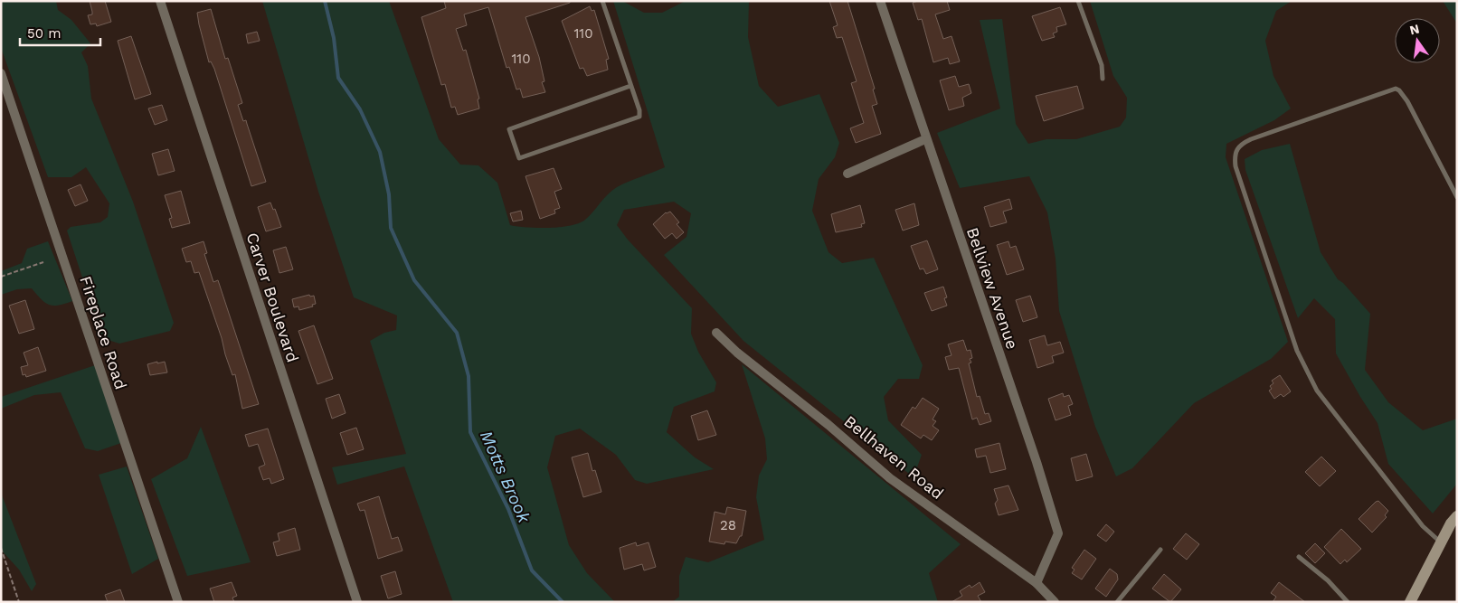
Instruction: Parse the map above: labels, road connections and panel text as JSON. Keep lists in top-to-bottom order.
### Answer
{
  "streets": {
    "street": [
      "Bellview Avenue",
      "Carver Boulevard",
      "Fireplace Road",
      "Bellhaven Road"
    ]
  },
  "crossings": [
    ["Bellview Avenue", "Bellhaven Road"]
  ],
  "water": ["Motts Brook"],
  "house_numbers": ["110", "110", "28"],
  "scale_bar": "50 m",
  "north": "top"
}
